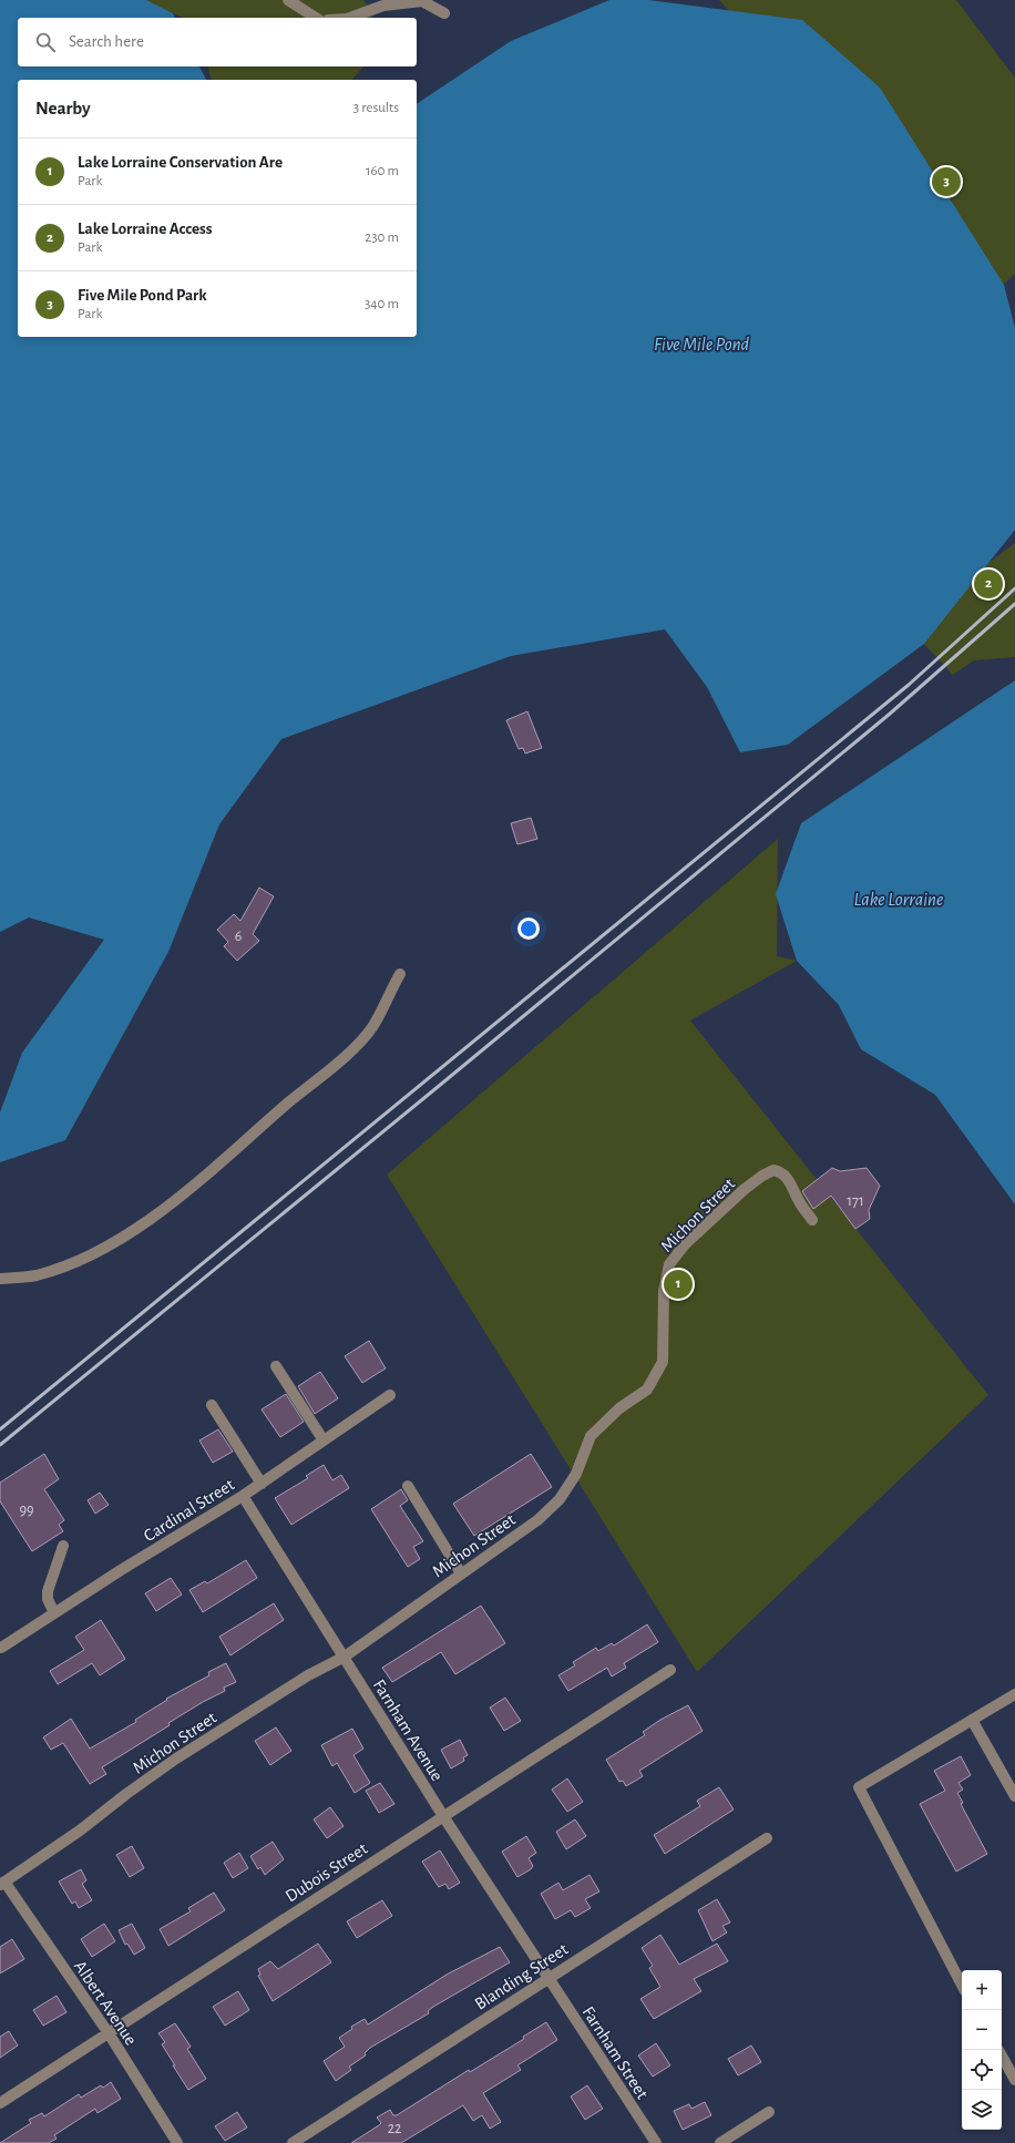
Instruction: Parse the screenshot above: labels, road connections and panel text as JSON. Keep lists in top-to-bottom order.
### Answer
{
  "streets": {
    "street": [
      "Michon Street",
      "Cardinal Street",
      "Farnham Avenue",
      "Dubois Street",
      "Blanding Street",
      "Albert Avenue",
      "Farnham Street"
    ]
  },
  "crossings": [
    ["Michon Street", "Farnham Avenue"],
    ["Michon Street", "Albert Avenue"],
    ["Cardinal Street", "Farnham Avenue"],
    ["Farnham Avenue", "Dubois Street"],
    ["Farnham Avenue", "Blanding Street"],
    ["Farnham Avenue", "Farnham Street"],
    ["Dubois Street", "Albert Avenue"],
    ["Blanding Street", "Farnham Street"]
  ],
  "water": ["Five Mile Pond", "Lake Lorraine"],
  "house_numbers": [
    "6",
    "171",
    "99",
    "22"
  ],
  "page": {
    "search": "Search here",
    "heading": ["Nearby", "3 results"],
    "list": [
      {
        "mark": "1",
        "name": "Lake Lorraine Conservation Are",
        "note": "Park",
        "value": "160 m"
      },
      {
        "mark": "2",
        "name": "Lake Lorraine Access",
        "note": "Park",
        "value": "230 m"
      },
      {
        "mark": "3",
        "name": "Five Mile Pond Park",
        "note": "Park",
        "value": "340 m"
      }
    ],
    "pins": ["3", "2", "1"],
    "map_buttons": ["+", "−"]
  }
}
